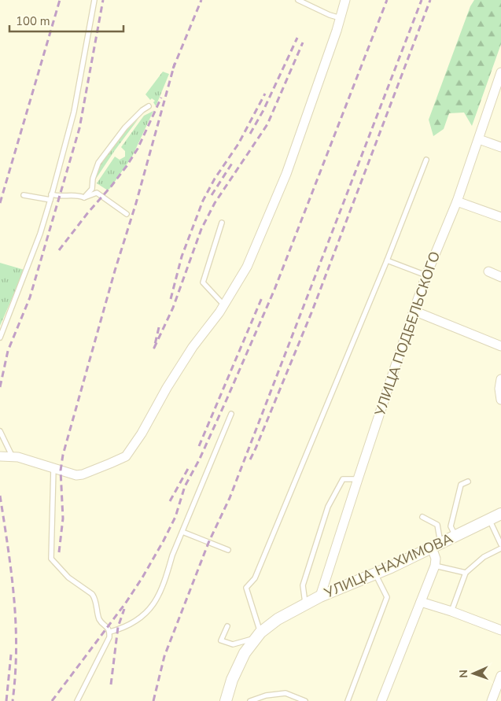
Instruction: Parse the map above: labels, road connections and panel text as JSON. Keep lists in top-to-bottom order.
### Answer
{
  "streets": {
    "street": ["УЛИЦА ПОДБЕЛЬСКОГО", "УЛИЦА НАХИМОВА"]
  },
  "crossings": [
    ["УЛИЦА ПОДБЕЛЬСКОГО", "УЛИЦА НАХИМОВА"]
  ],
  "scale_bar": "100 m",
  "north": "left"
}
